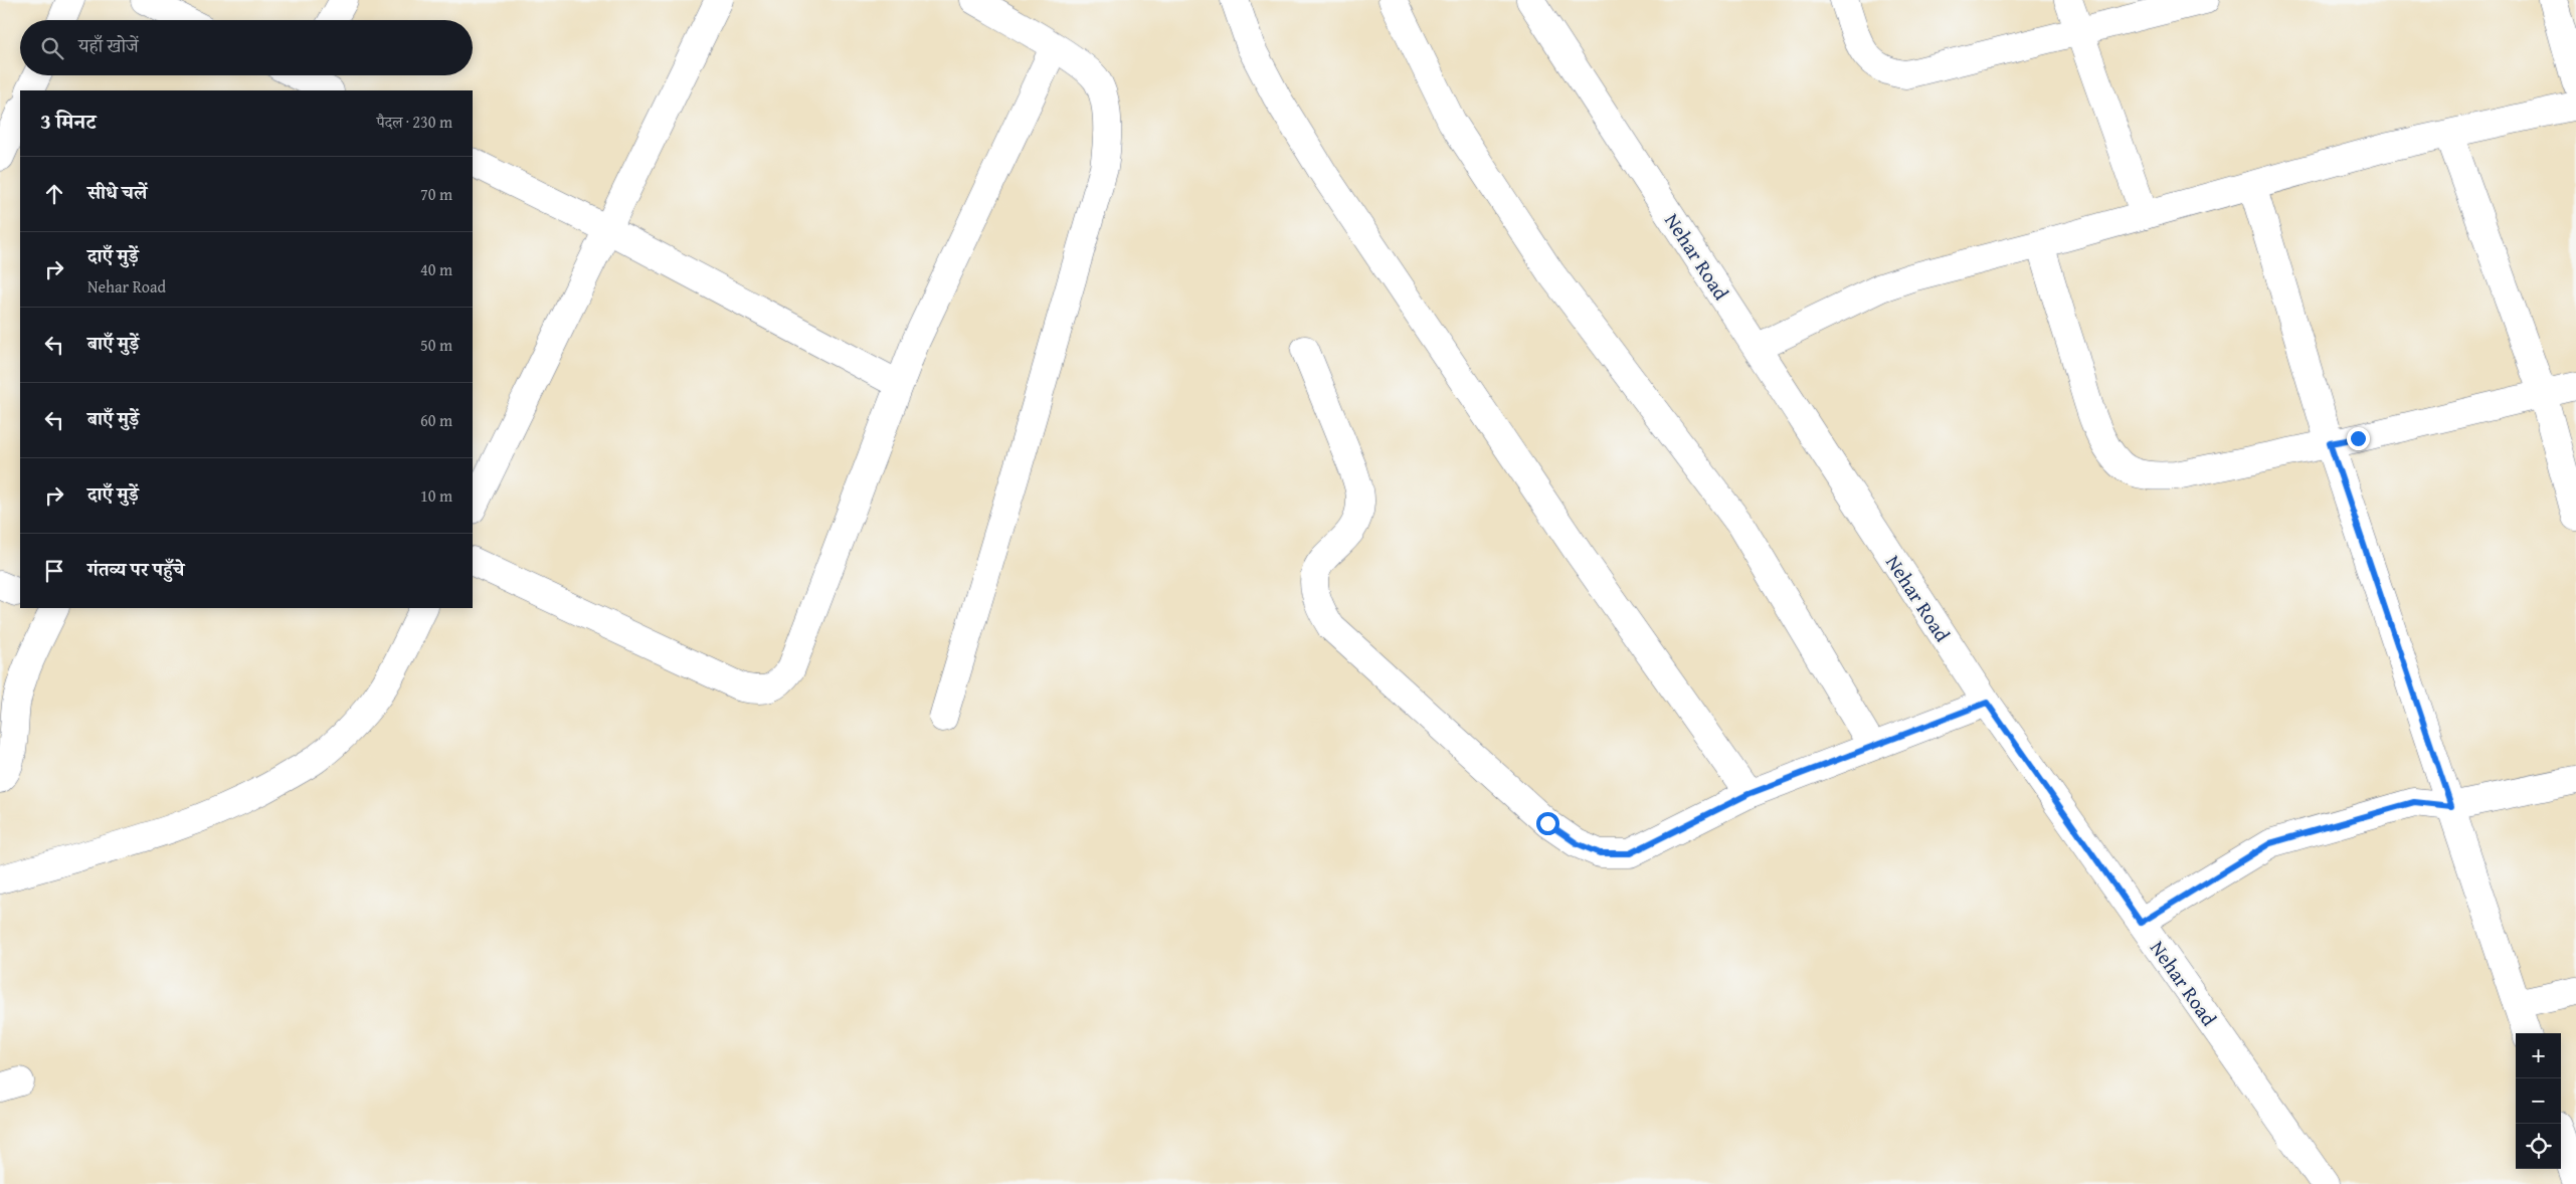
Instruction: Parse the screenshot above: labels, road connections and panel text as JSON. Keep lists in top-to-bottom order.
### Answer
{
  "streets": {
    "street": ["Nehar Road"]
  },
  "page": {
    "search": "यहाँ खोजें",
    "heading": ["3 मिनट", "पैदल · 230 m"],
    "list": [
      ["सीधे चलें", "70 m"],
      ["दाएँ मुड़ें", "Nehar Road", "40 m"],
      ["बाएँ मुड़ें", "50 m"],
      ["बाएँ मुड़ें", "60 m"],
      ["दाएँ मुड़ें", "10 m"],
      "गंतव्य पर पहुँचे"
    ],
    "map_buttons": ["+", "−"]
  }
}
